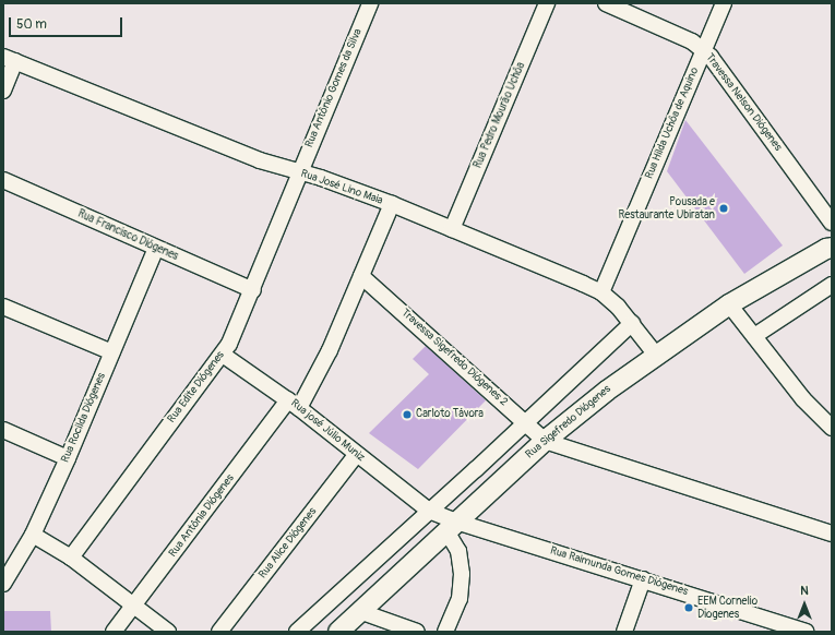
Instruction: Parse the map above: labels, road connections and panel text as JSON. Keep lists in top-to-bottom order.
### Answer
{
  "streets": {
    "main road": ["Rua Sigefredo Diógenes"],
    "street": [
      "Rua Antônio Gomes da Silva",
      "Travessa Nelson Diógenes",
      "Rua Pedro Mourão Uchôa",
      "Rua Hilda Uchôa de Aquino",
      "Rua José Lino Maia",
      "Rua Francisco Diógenes",
      "Travessa Sigefredo Diógenes 2",
      "Rua Edite Diógenes",
      "Rua Rocilda Diógenes",
      "Rua josé Júlio Muniz",
      "Rua Antônia Diógenes",
      "Rua Alice Diógenes",
      "Rua Raimunda Gomes Diógenes"
    ]
  },
  "crossings": [
    ["Rua Antônio Gomes da Silva", "Rua José Lino Maia"],
    ["Rua Antônio Gomes da Silva", "Rua Edite Diógenes"],
    ["Travessa Nelson Diógenes", "Rua Hilda Uchôa de Aquino"],
    ["Rua Pedro Mourão Uchôa", "Rua José Lino Maia"],
    ["Rua Hilda Uchôa de Aquino", "Rua José Lino Maia"],
    ["Rua José Lino Maia", "Rua Edite Diógenes"],
    ["Rua José Lino Maia", "Rua Sigefredo Diógenes"],
    ["Rua José Lino Maia", "Rua Antônia Diógenes"],
    ["Rua Francisco Diógenes", "Rua Edite Diógenes"],
    ["Rua Francisco Diógenes", "Rua Rocilda Diógenes"],
    ["Travessa Sigefredo Diógenes 2", "Rua Sigefredo Diógenes"],
    ["Travessa Sigefredo Diógenes 2", "Rua Antônia Diógenes"],
    ["Rua Edite Diógenes", "Rua josé Júlio Muniz"],
    ["Rua Sigefredo Diógenes", "Rua josé Júlio Muniz"],
    ["Rua Sigefredo Diógenes", "Rua Raimunda Gomes Diógenes"],
    ["Rua josé Júlio Muniz", "Rua Antônia Diógenes"],
    ["Rua josé Júlio Muniz", "Rua Alice Diógenes"],
    ["Rua josé Júlio Muniz", "Rua Raimunda Gomes Diógenes"]
  ],
  "places": ["Pousada e Restaurante Ubiratan", "Carloto Távora", "EEM Cornelio Diogenes"],
  "scale_bar": "50 m",
  "north": "top"
}
